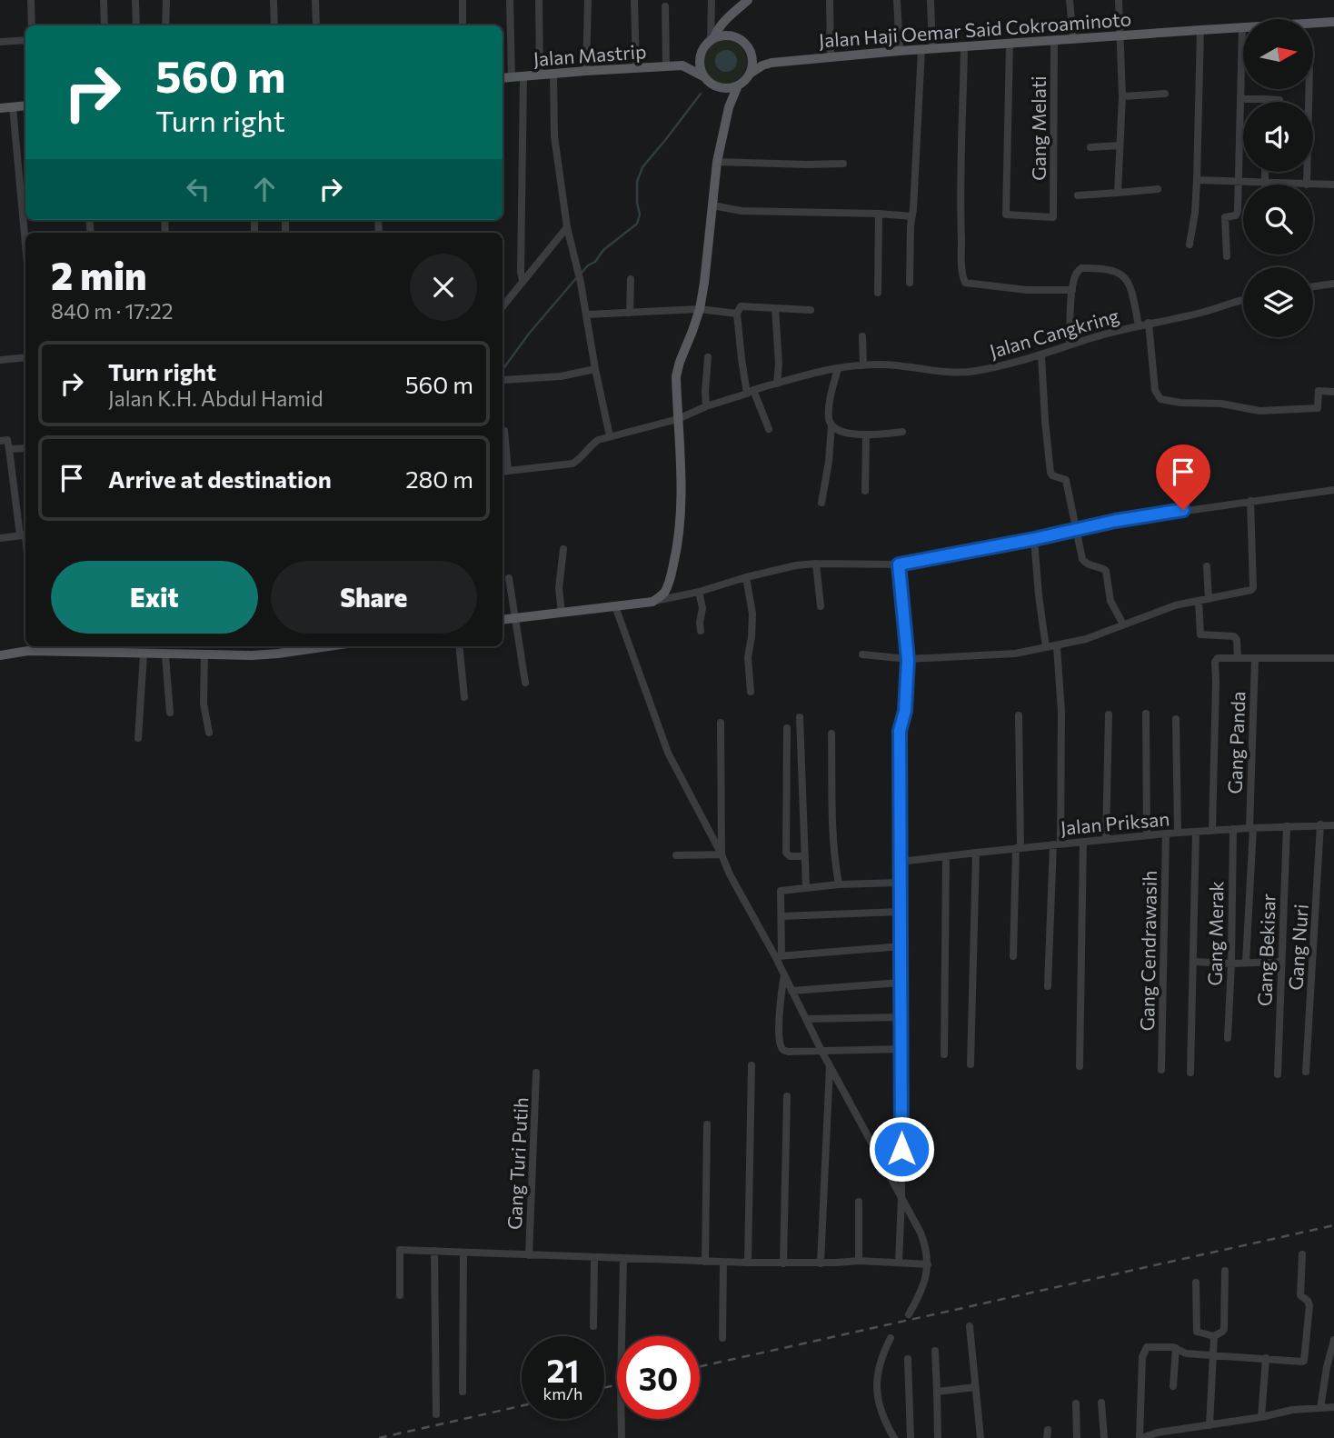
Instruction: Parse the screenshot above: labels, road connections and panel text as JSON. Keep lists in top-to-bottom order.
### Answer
{
  "streets": {
    "main road": ["Jalan Haji Oemar Said Cokroaminoto", "Jalan Mastrip"],
    "street": [
      "Gang Melati",
      "Jalan Cangkring",
      "Gang Panda",
      "Jalan Priksan",
      "Gang Merak",
      "Gang Nuri",
      "Gang Bekisar",
      "Gang Cendrawasih",
      "Gang Turi Putih"
    ]
  },
  "crossings": [
    ["Jalan Haji Oemar Said Cokroaminoto", "Gang Melati"],
    ["Gang Panda", "Jalan Priksan"],
    ["Jalan Priksan", "Gang Merak"],
    ["Jalan Priksan", "Gang Nuri"],
    ["Jalan Priksan", "Gang Bekisar"],
    ["Jalan Priksan", "Gang Cendrawasih"]
  ],
  "north": "right",
  "page": {
    "turn": ["560 m", "Turn right"],
    "heading": ["2 min", "840 m · 17:22"],
    "list": [
      {
        "name": "Turn right",
        "note": "Jalan K.H. Abdul Hamid",
        "value": "560 m"
      },
      {
        "name": "Arrive at destination",
        "value": "280 m"
      }
    ],
    "buttons": ["Exit", "Share"],
    "speed": "21 km/h",
    "limit": "30"
  }
}
